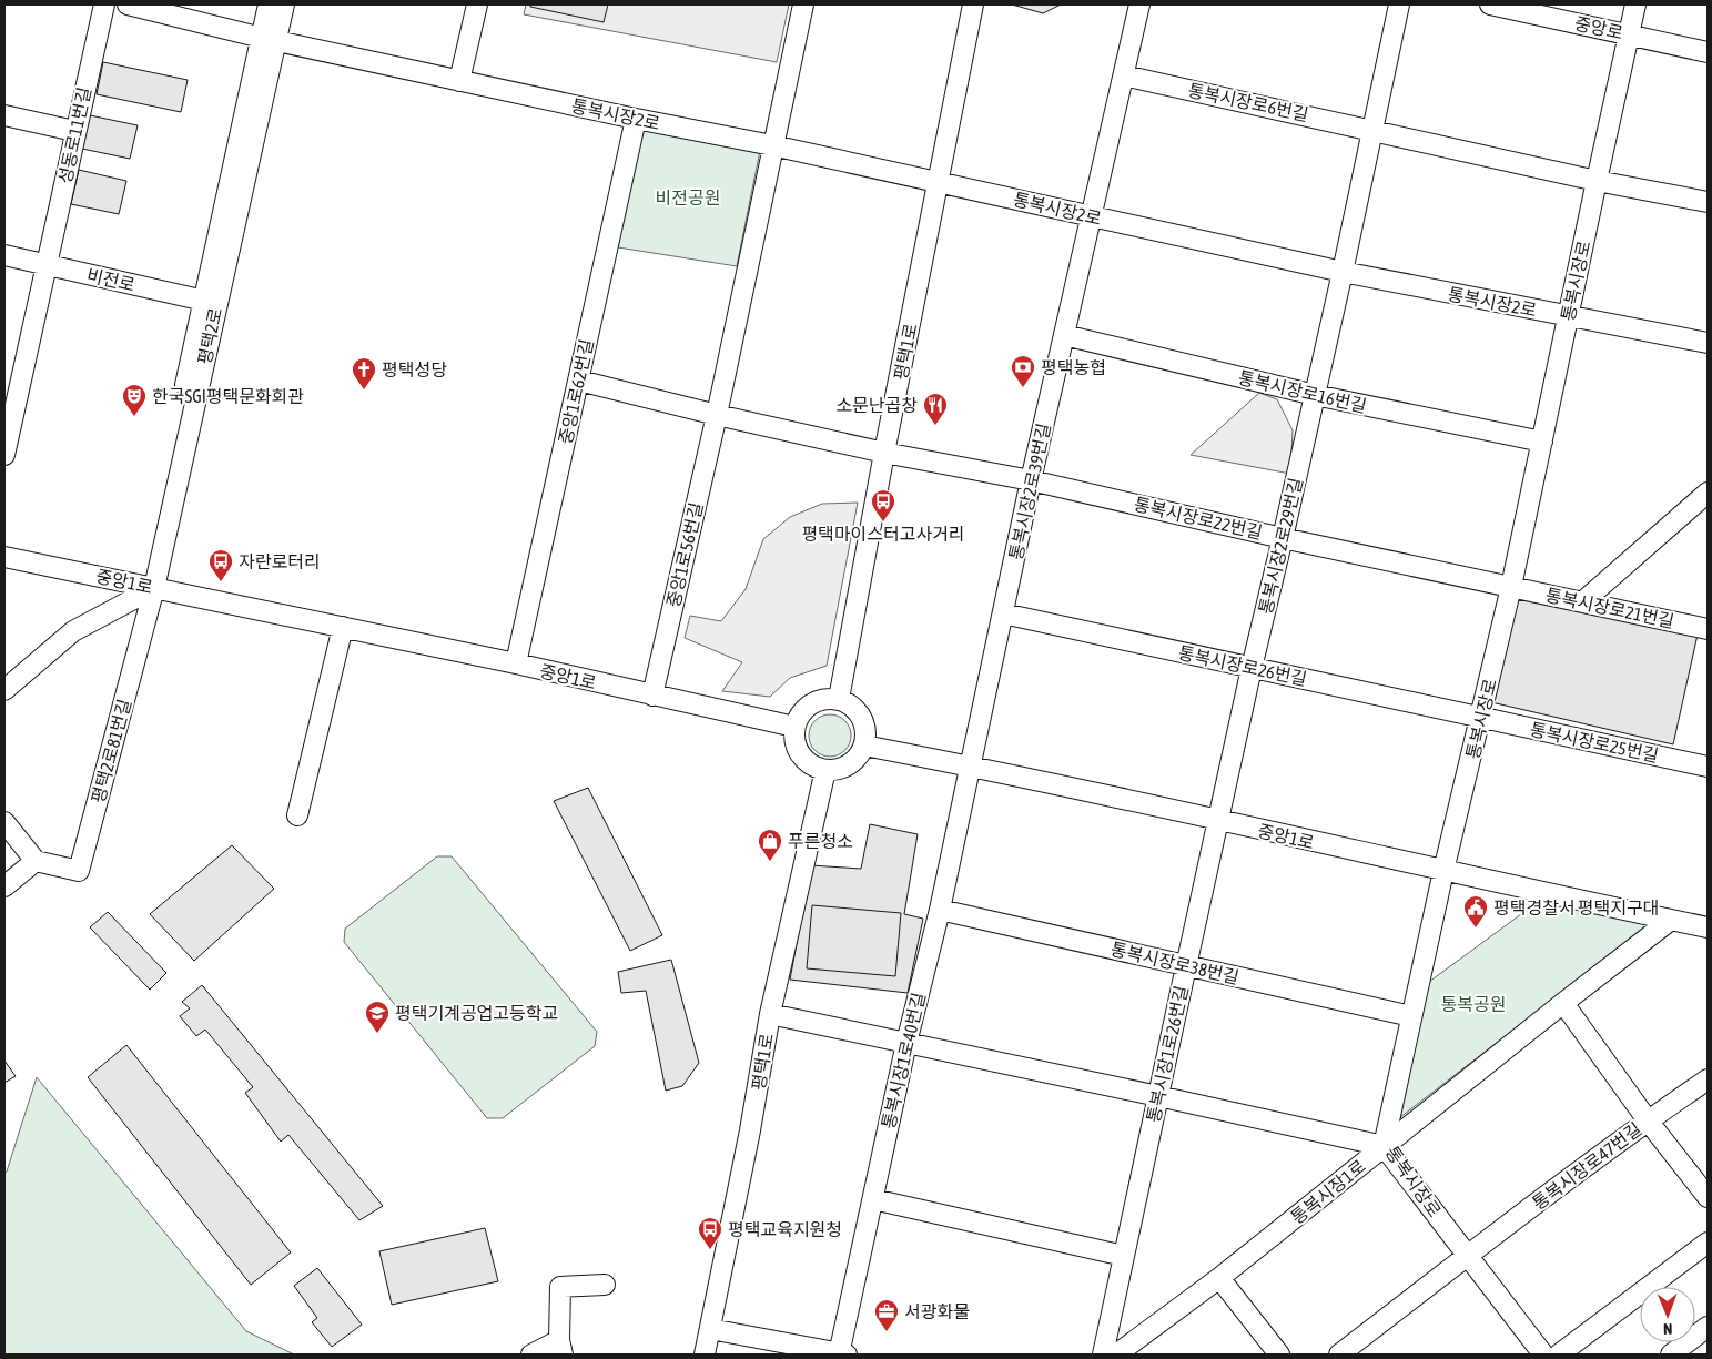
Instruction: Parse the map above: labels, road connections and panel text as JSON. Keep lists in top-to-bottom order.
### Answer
{
  "streets": {
    "street": [
      "중앙로",
      "통복시장로6번길",
      "통복시장2로",
      "성동로11번길",
      "비전로",
      "통복시장로",
      "평택2로",
      "평택1로",
      "중앙1로62번길",
      "통복시장로16번길",
      "통복시장2로39번길",
      "통복시장로22번길",
      "통복시장2로29번길",
      "중앙1로56번길",
      "중앙1로",
      "통복시장로21번길",
      "통복시장로26번길",
      "통복시장로25번길",
      "평택2로81번길",
      "통복시장로38번길",
      "통복시장1로26번길",
      "통복시장1로40번길",
      "통복시장로47번길",
      "통복시장1로"
    ]
  },
  "crossings": [
    ["중앙로", "통복시장로"],
    ["통복시장로6번길", "통복시장로"],
    ["통복시장2로", "통복시장로"],
    ["통복시장2로", "평택2로"],
    ["통복시장2로", "평택1로"],
    ["통복시장2로", "중앙1로62번길"],
    ["통복시장2로", "통복시장2로39번길"],
    ["통복시장2로", "통복시장2로29번길"],
    ["통복시장2로", "중앙1로56번길"],
    ["성동로11번길", "비전로"],
    ["비전로", "평택2로"],
    ["통복시장로", "통복시장로16번길"],
    ["통복시장로", "통복시장로22번길"],
    ["통복시장로", "중앙1로"],
    ["통복시장로", "통복시장로21번길"],
    ["통복시장로", "통복시장로26번길"],
    ["통복시장로", "통복시장로25번길"],
    ["통복시장로", "통복시장로38번길"],
    ["통복시장로", "통복시장로47번길"],
    ["통복시장로", "통복시장1로"],
    ["평택2로", "중앙1로"],
    ["평택2로", "평택2로81번길"],
    ["평택1로", "통복시장로22번길"],
    ["평택1로", "중앙1로"],
    ["중앙1로62번길", "중앙1로"],
    ["통복시장로16번길", "통복시장2로39번길"],
    ["통복시장로16번길", "통복시장2로29번길"],
    ["통복시장2로39번길", "통복시장로22번길"],
    ["통복시장2로39번길", "중앙1로"],
    ["통복시장2로39번길", "통복시장로26번길"],
    ["통복시장2로39번길", "통복시장1로40번길"],
    ["통복시장로22번길", "통복시장2로29번길"],
    ["통복시장로22번길", "통복시장로21번길"],
    ["통복시장2로29번길", "중앙1로"],
    ["통복시장2로29번길", "통복시장로26번길"],
    ["통복시장2로29번길", "통복시장1로26번길"],
    ["중앙1로56번길", "중앙1로"],
    ["중앙1로", "평택2로81번길"],
    ["중앙1로", "통복시장1로26번길"],
    ["중앙1로", "통복시장1로40번길"],
    ["중앙1로", "통복시장1로"],
    ["통복시장로26번길", "통복시장로25번길"],
    ["통복시장로38번길", "통복시장1로26번길"],
    ["통복시장로38번길", "통복시장1로40번길"]
  ],
  "parks": ["비전공원", "통복공원"],
  "places": {
    "bank": ["평택농협"],
    "church": ["평택성당"],
    "theatre": ["한국SGI평택문화회관"],
    "restaurant": ["소문난곱창"],
    "bus stop": ["평택마이스터고사거리", "자란로터리", "평택교육지원청"],
    "shop": ["푸른청소"],
    "public building": ["평택경찰서 평택지구대"],
    "school or university": ["평택기계공업고등학교"],
    "office": ["서광화물"]
  },
  "north": "bottom"
}
